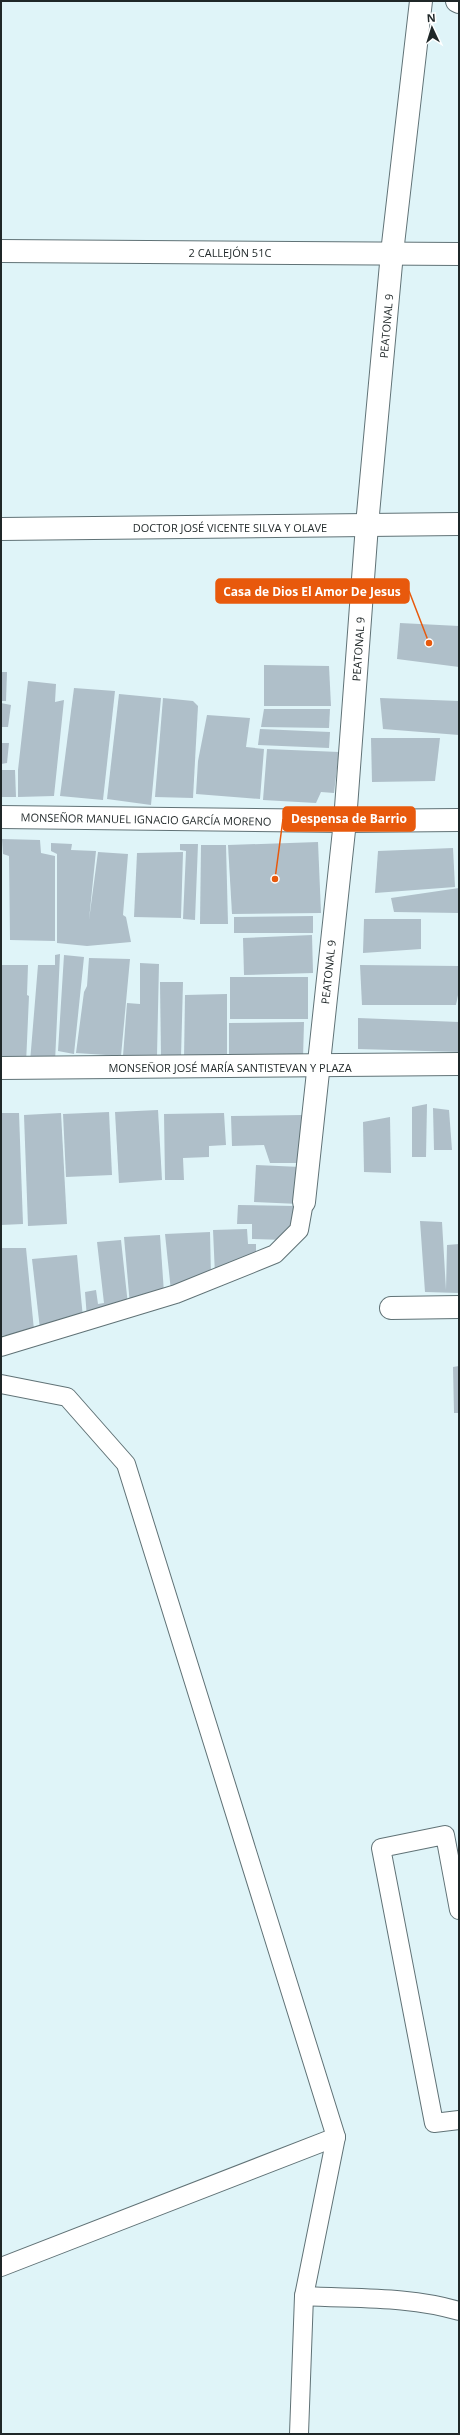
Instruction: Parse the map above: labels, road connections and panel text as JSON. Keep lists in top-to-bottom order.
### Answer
{
  "streets": {
    "street": [
      "2 CALLEJÓN 51C",
      "PEATONAL 9",
      "DOCTOR JOSÉ VICENTE SILVA Y OLAVE",
      "MONSEÑOR MANUEL IGNACIO GARCÍA MORENO",
      "MONSEÑOR JOSÉ MARÍA SANTISTEVAN Y PLAZA"
    ]
  },
  "crossings": [
    ["2 CALLEJÓN 51C", "PEATONAL 9"],
    ["PEATONAL 9", "DOCTOR JOSÉ VICENTE SILVA Y OLAVE"],
    ["PEATONAL 9", "MONSEÑOR MANUEL IGNACIO GARCÍA MORENO"],
    ["PEATONAL 9", "MONSEÑOR JOSÉ MARÍA SANTISTEVAN Y PLAZA"]
  ],
  "places": ["Casa de Dios El Amor De Jesus", "Despensa de Barrio"],
  "north": "top"
}
